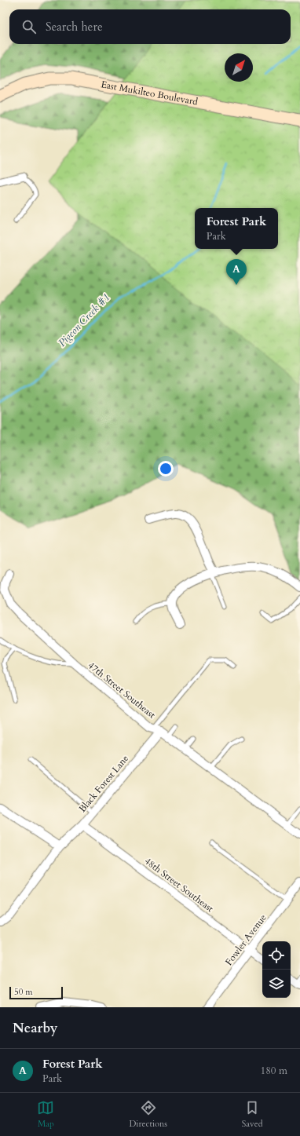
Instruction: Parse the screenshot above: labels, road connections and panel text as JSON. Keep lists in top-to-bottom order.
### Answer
{
  "streets": {
    "main road": ["East Mukilteo Boulevard"],
    "street": [
      "47th Street Southeast",
      "Black Forest Lane",
      "48th Street Southeast",
      "Fowler Avenue"
    ]
  },
  "crossings": [
    ["47th Street Southeast", "Black Forest Lane"],
    ["Black Forest Lane", "48th Street Southeast"],
    ["48th Street Southeast", "Fowler Avenue"]
  ],
  "water": ["Pigeon Creek #1"],
  "scale_bar": "50 m",
  "north": "top right",
  "page": {
    "search": "Search here",
    "popup": ["Forest Park", "Park"],
    "pins": "A",
    "scale": "50 m",
    "heading": "Nearby",
    "list": [
      {
        "mark": "A",
        "name": "Forest Park",
        "note": "Park",
        "value": "180 m"
      }
    ],
    "nav": ["Map", "Directions", "Saved"]
  }
}
